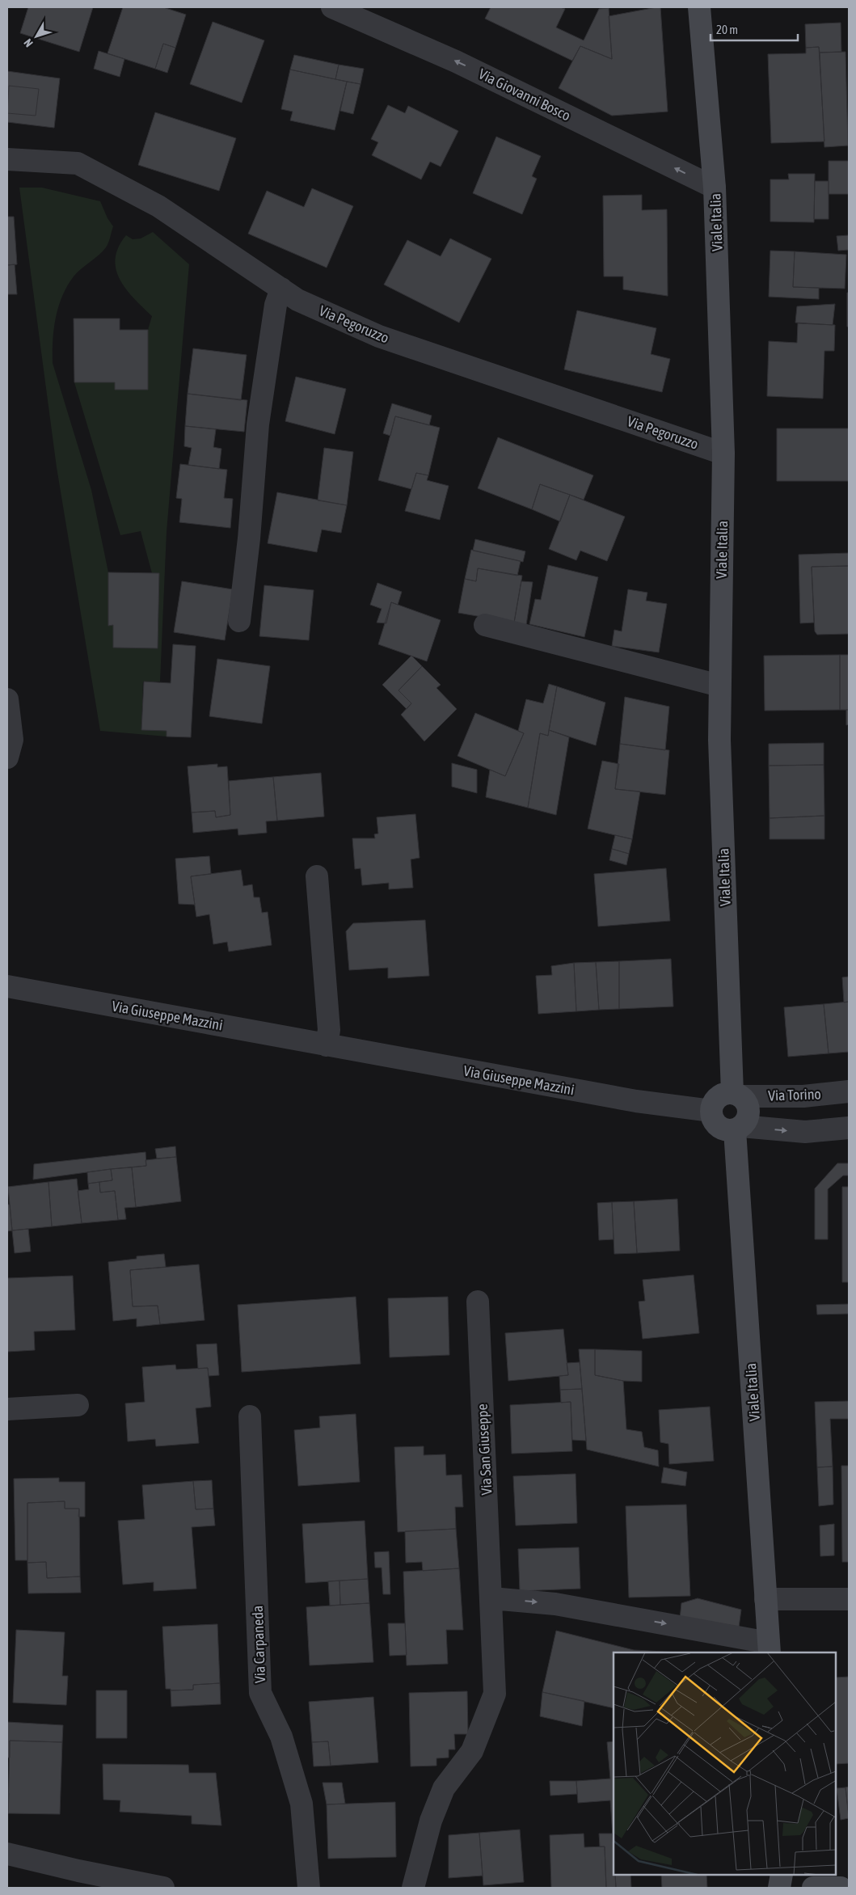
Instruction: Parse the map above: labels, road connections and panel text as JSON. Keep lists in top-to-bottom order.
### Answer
{
  "streets": {
    "main road": ["Viale Italia"],
    "street": [
      "Via Giovanni Bosco",
      "Via Pegoruzzo",
      "Via Giuseppe Mazzini",
      "Via Torino",
      "Via San Giuseppe",
      "Via Carpaneda"
    ]
  },
  "crossings": [
    ["Via Giovanni Bosco", "Viale Italia"],
    ["Viale Italia", "Via Pegoruzzo"],
    ["Viale Italia", "Via Giuseppe Mazzini"],
    ["Viale Italia", "Via Torino"],
    ["Via Giuseppe Mazzini", "Via Torino"]
  ],
  "one_way": ["Via Giovanni Bosco"],
  "scale_bar": "20 m",
  "north": "bottom left"
}
